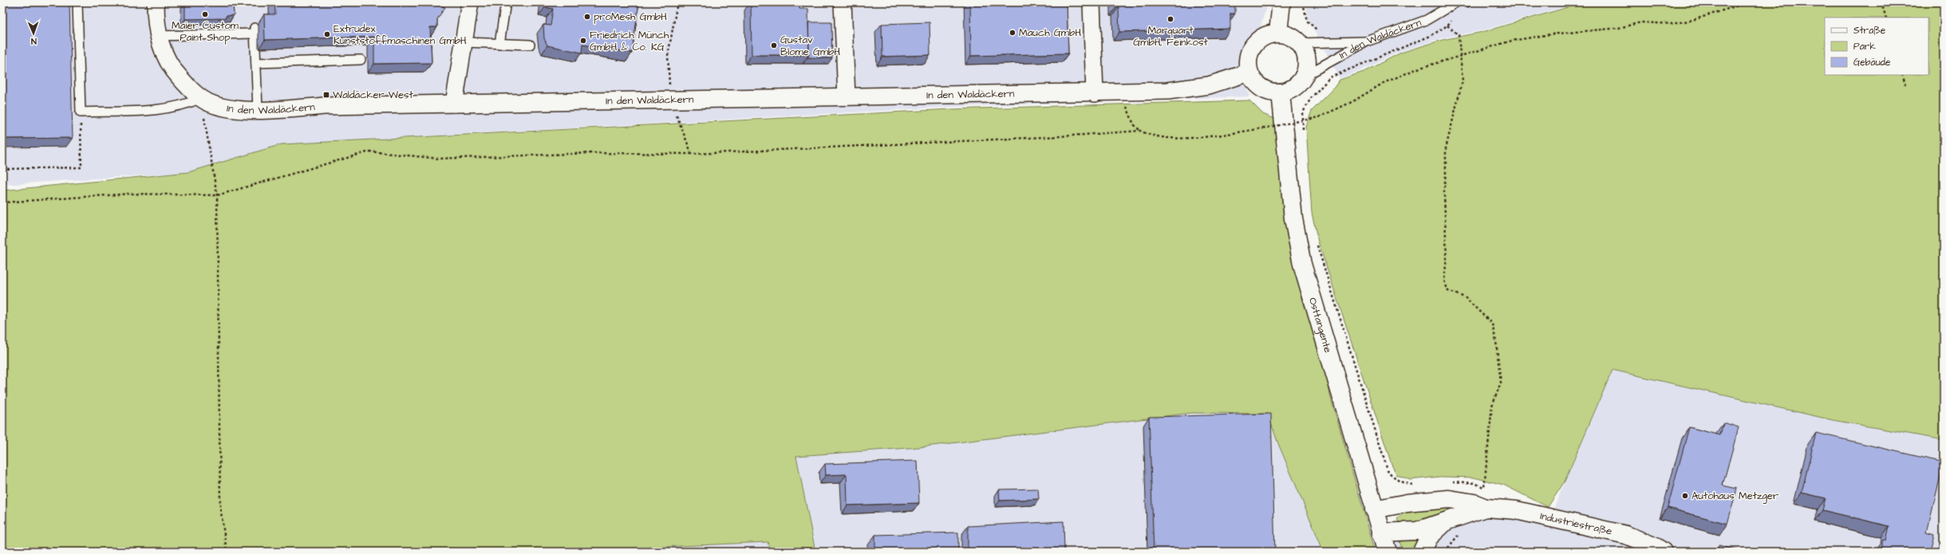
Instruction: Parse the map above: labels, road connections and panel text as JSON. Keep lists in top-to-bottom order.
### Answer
{
  "streets": {
    "main road": ["Osttangente", "Industriestraße"],
    "street": ["In den Waldäckern"]
  },
  "crossings": [
    ["In den Waldäckern", "Osttangente"],
    ["Osttangente", "Industriestraße"]
  ],
  "places": {
    "other": [
      "Maier Custom Paint Shop",
      "proMesh GmbH",
      "Marquart GmbH, Feinkost",
      "Mauch GmbH",
      "Extrudex Kunststoffmaschinen GmbH",
      "Friedrich Münch GmbH & Co. KG",
      "Gustav Blome GmbH",
      "Autohaus Metzger"
    ],
    "transit": ["Waldäcker West"]
  },
  "legend": ["Straße", "Park", "Gebäude"],
  "north": "bottom"
}
